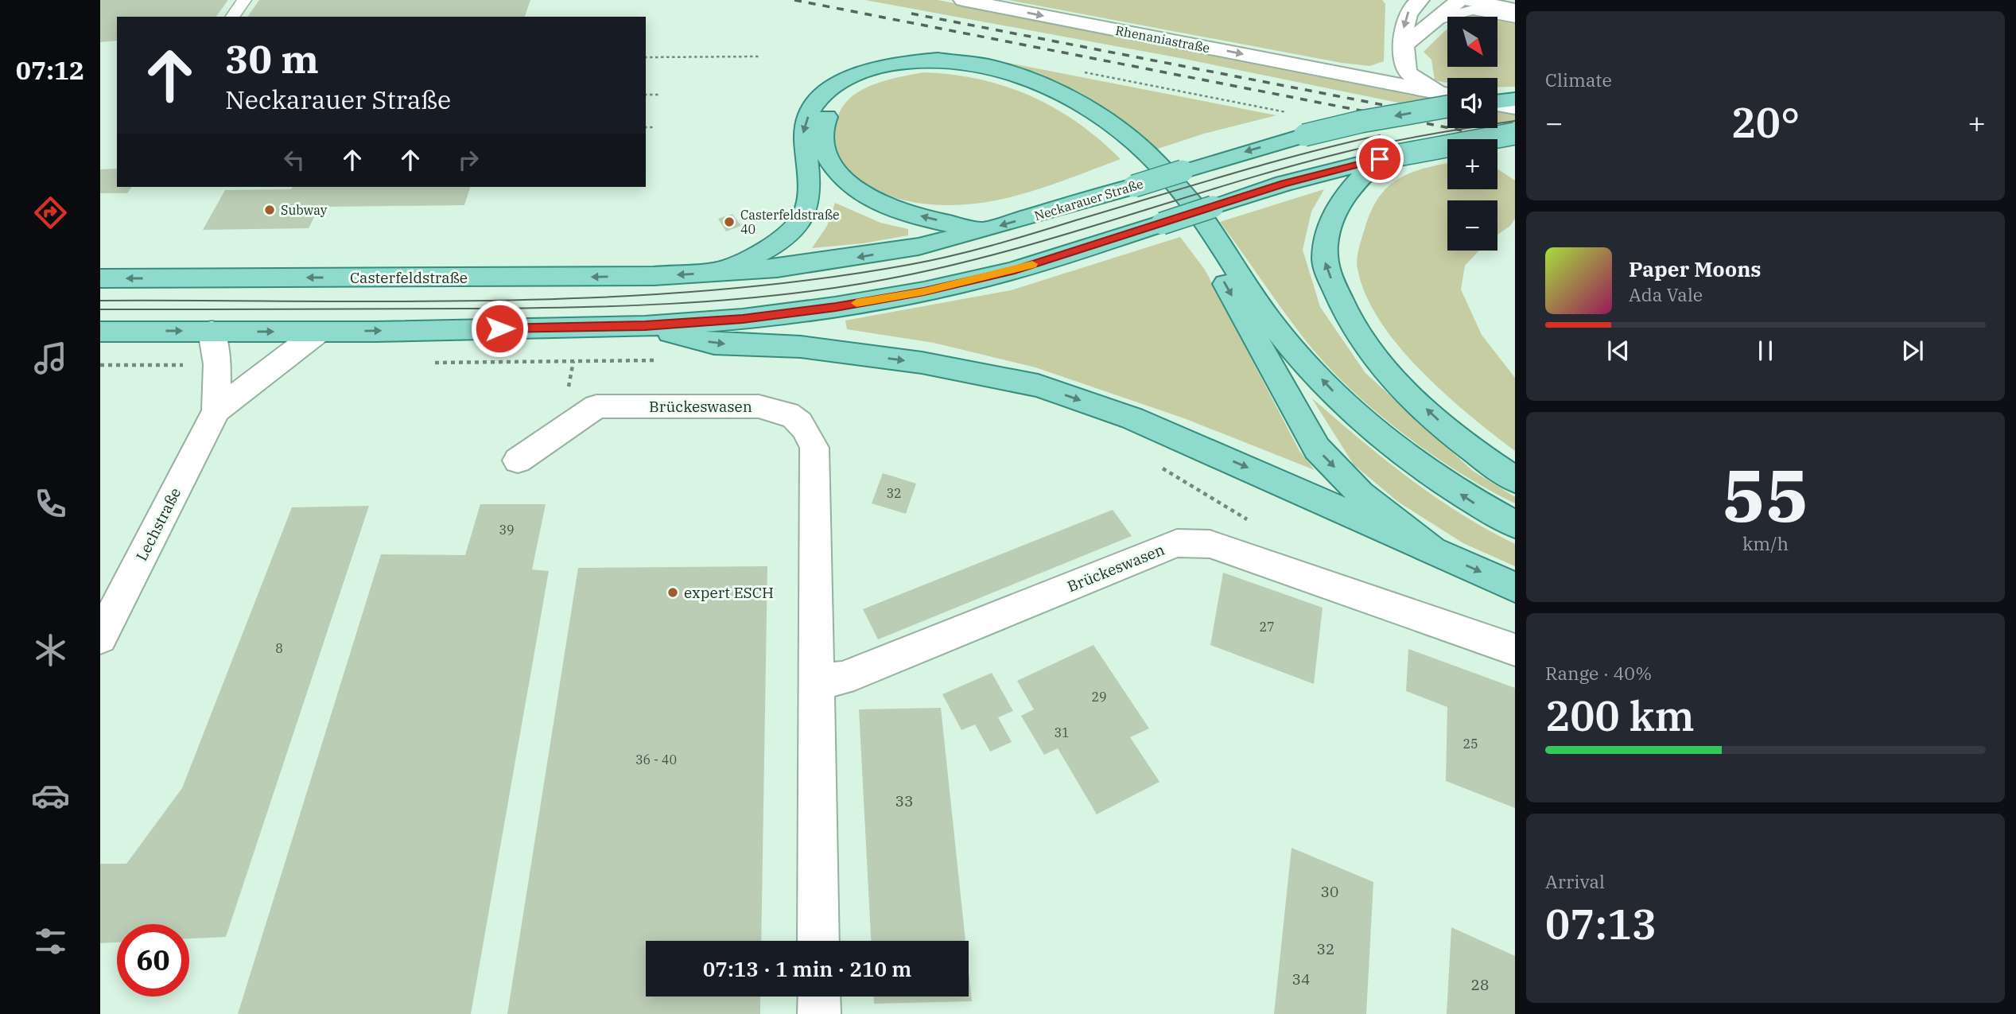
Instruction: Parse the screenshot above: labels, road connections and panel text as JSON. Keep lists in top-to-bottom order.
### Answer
{
  "streets": {
    "main road": ["Neckarauer Straße", "Casterfeldstraße"],
    "street": ["Rhenaniastraße", "Brückeswasen", "Lechstraße"]
  },
  "crossings": [
    ["Neckarauer Straße", "Casterfeldstraße"]
  ],
  "one_way": ["Rhenaniastraße"],
  "places": ["Subway", "Casterfeldstraße 40", "expert ESCH"],
  "house_numbers": [
    "32",
    "39",
    "27",
    "8",
    "29",
    "31",
    "25",
    "36 - 40",
    "33",
    "30",
    "32",
    "34",
    "28"
  ],
  "north": "bottom right",
  "page": {
    "tabs": "07:12",
    "tile": [
      "Climate",
      ["55", "km/h"],
      ["Range · 40%", "200 km"],
      ["Arrival", "07:13"]
    ],
    "map_buttons": ["+", "−"],
    "turn": ["30 m", "Neckarauer Straße"],
    "heat": ["−", "20°", "+"],
    "song": ["Paper Moons", "Ada Vale"],
    "limit": "60",
    "trip": "07:13 · 1 min · 210 m"
  }
}
